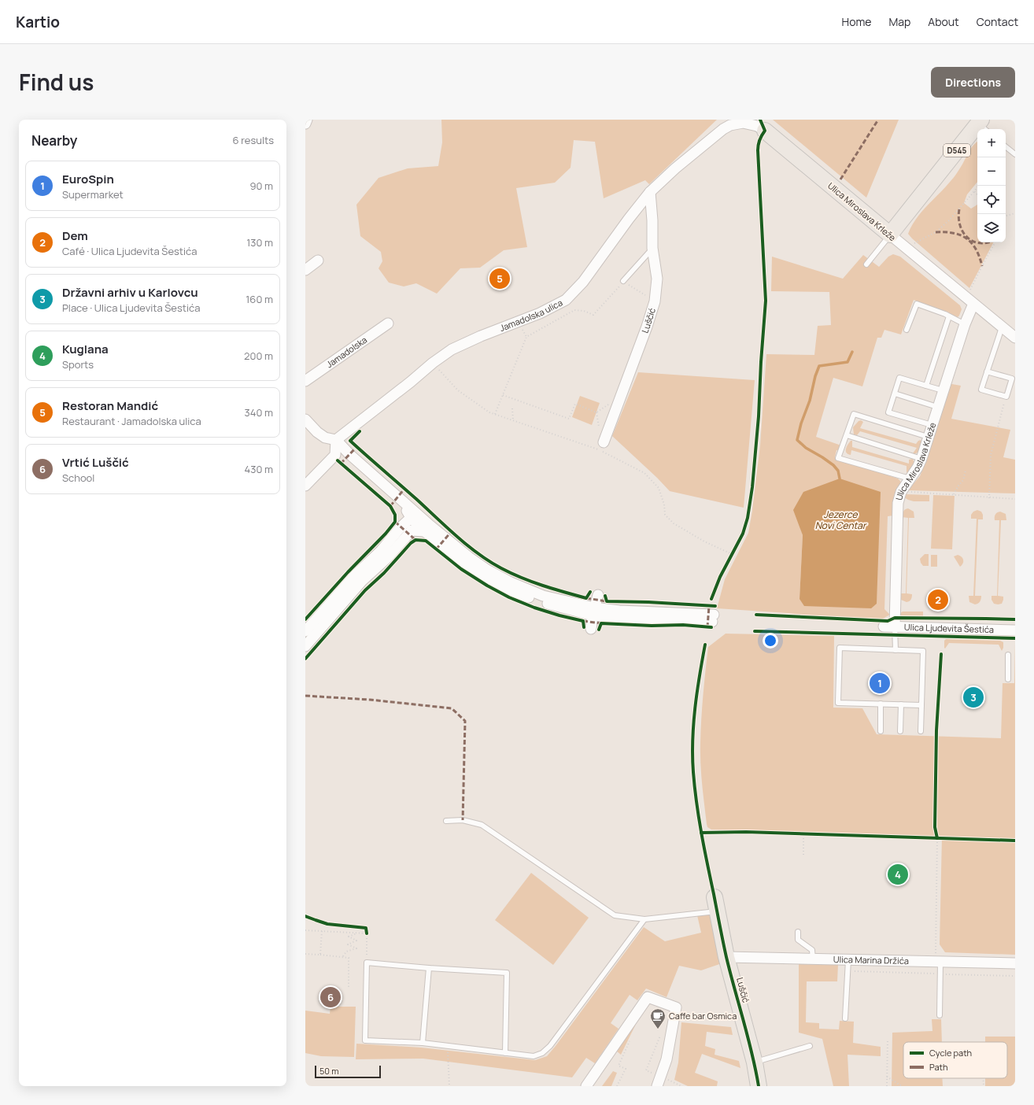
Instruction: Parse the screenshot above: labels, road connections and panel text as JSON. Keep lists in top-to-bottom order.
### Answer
{
  "streets": {
    "main road": ["D545", "Ulica Miroslava Krleže", "Luščić"],
    "street": [
      "Jamadolska ulica",
      "Jamadolska",
      "Ulica Ljudevita Šestića",
      "Ulica Marina Držića"
    ]
  },
  "crossings": [
    ["D545", "Ulica Miroslava Krleže"],
    ["Ulica Miroslava Krleže", "Jamadolska ulica"],
    ["Ulica Miroslava Krleže", "Ulica Ljudevita Šestića"],
    ["Jamadolska ulica", "Luščić"],
    ["Luščić", "Ulica Marina Držića"]
  ],
  "water": ["Jezerce Novi Centar"],
  "places": {
    "cafe": ["Caffe bar Osmica"]
  },
  "legend": ["Cycle path", "Path"],
  "scale_bar": "50 m",
  "page": {
    "header": "Kartio",
    "nav": [
      "Home",
      "Map",
      "About",
      "Contact"
    ],
    "title": "Find us",
    "buttons": "Directions",
    "heading": ["Nearby", "6 results"],
    "map_buttons": ["+", "−"],
    "list": [
      {
        "mark": "1",
        "name": "EuroSpin",
        "note": "Supermarket",
        "value": "90 m"
      },
      {
        "mark": "2",
        "name": "Dem",
        "note": "Café · Ulica Ljudevita Šestića",
        "value": "130 m"
      },
      {
        "mark": "3",
        "name": "Državni arhiv u Karlovcu",
        "note": "Place · Ulica Ljudevita Šestića",
        "value": "160 m"
      },
      {
        "mark": "4",
        "name": "Kuglana",
        "note": "Sports",
        "value": "200 m"
      },
      {
        "mark": "5",
        "name": "Restoran Mandić",
        "note": "Restaurant · Jamadolska ulica",
        "value": "340 m"
      },
      {
        "mark": "6",
        "name": "Vrtić Luščić",
        "note": "School",
        "value": "430 m"
      }
    ],
    "pins": [
      "5",
      "2",
      "1",
      "3",
      "4",
      "6"
    ],
    "scale": "50 m"
  }
}
